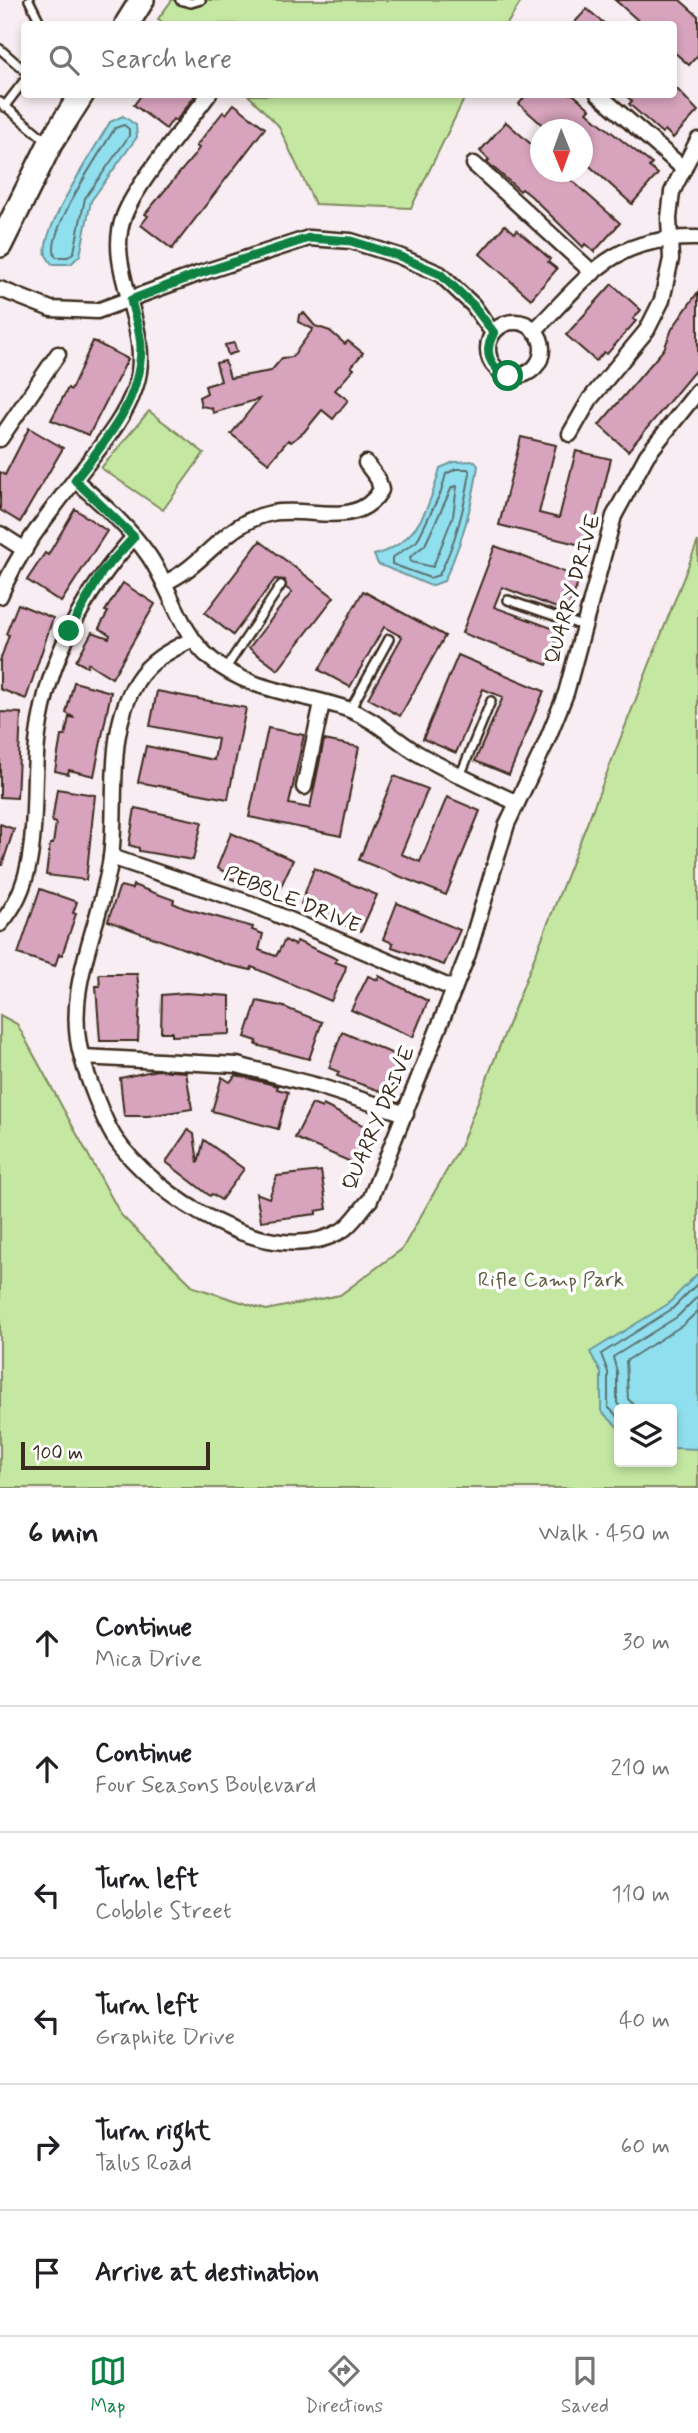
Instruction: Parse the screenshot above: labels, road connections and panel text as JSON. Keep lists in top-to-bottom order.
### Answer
{
  "streets": {
    "street": ["QUARRY DRIVE", "PEBBLE DRIVE"]
  },
  "crossings": [
    ["QUARRY DRIVE", "PEBBLE DRIVE"]
  ],
  "parks": ["Rifle Camp Park"],
  "scale_bar": "100 m",
  "north": "bottom",
  "page": {
    "search": "Search here",
    "scale": "100 m",
    "heading": ["6 min", "Walk · 450 m"],
    "list": [
      ["Continue", "Mica Drive", "30 m"],
      ["Continue", "Four Seasons Boulevard", "210 m"],
      ["Turn left", "Cobble Street", "110 m"],
      ["Turn left", "Graphite Drive", "40 m"],
      ["Turn right", "Talus Road", "60 m"],
      "Arrive at destination"
    ],
    "nav": ["Map", "Directions", "Saved"]
  }
}
